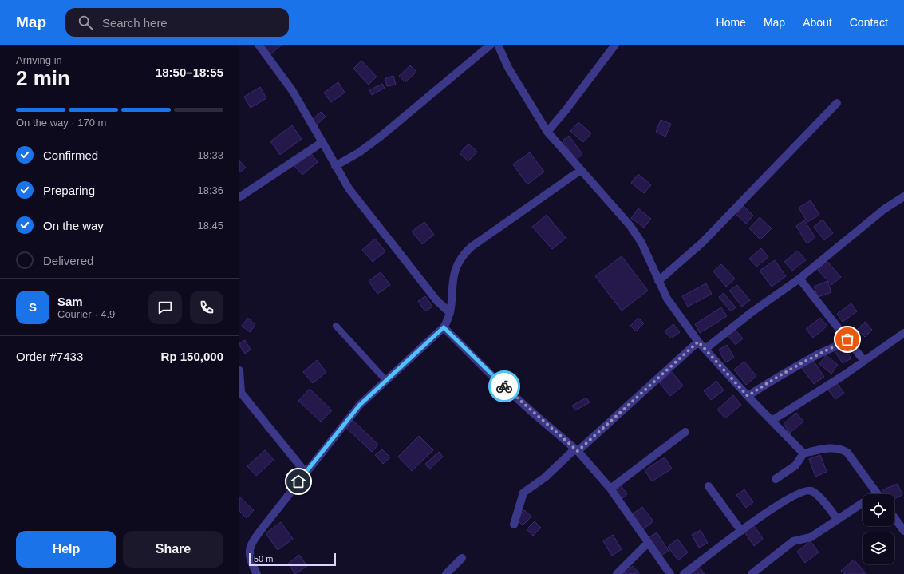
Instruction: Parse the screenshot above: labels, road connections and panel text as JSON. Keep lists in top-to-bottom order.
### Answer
{
  "scale_bar": "50 m",
  "page": {
    "header": "Map",
    "search": "Search here",
    "nav": [
      "Home",
      "Map",
      "About",
      "Contact"
    ],
    "heading": ["2 min", "Arriving in", "18:50–18:55"],
    "panel": [
      "Sam",
      "Courier · 4.9",
      "Order #7433",
      "Rp 150,000"
    ],
    "bar": "On the way · 170 m",
    "list": [
      ["Confirmed", "18:33"],
      ["Preparing", "18:36"],
      ["On the way", "18:45"],
      "Delivered"
    ],
    "round": "S",
    "buttons": ["Help", "Share"],
    "scale": "50 m"
  }
}
